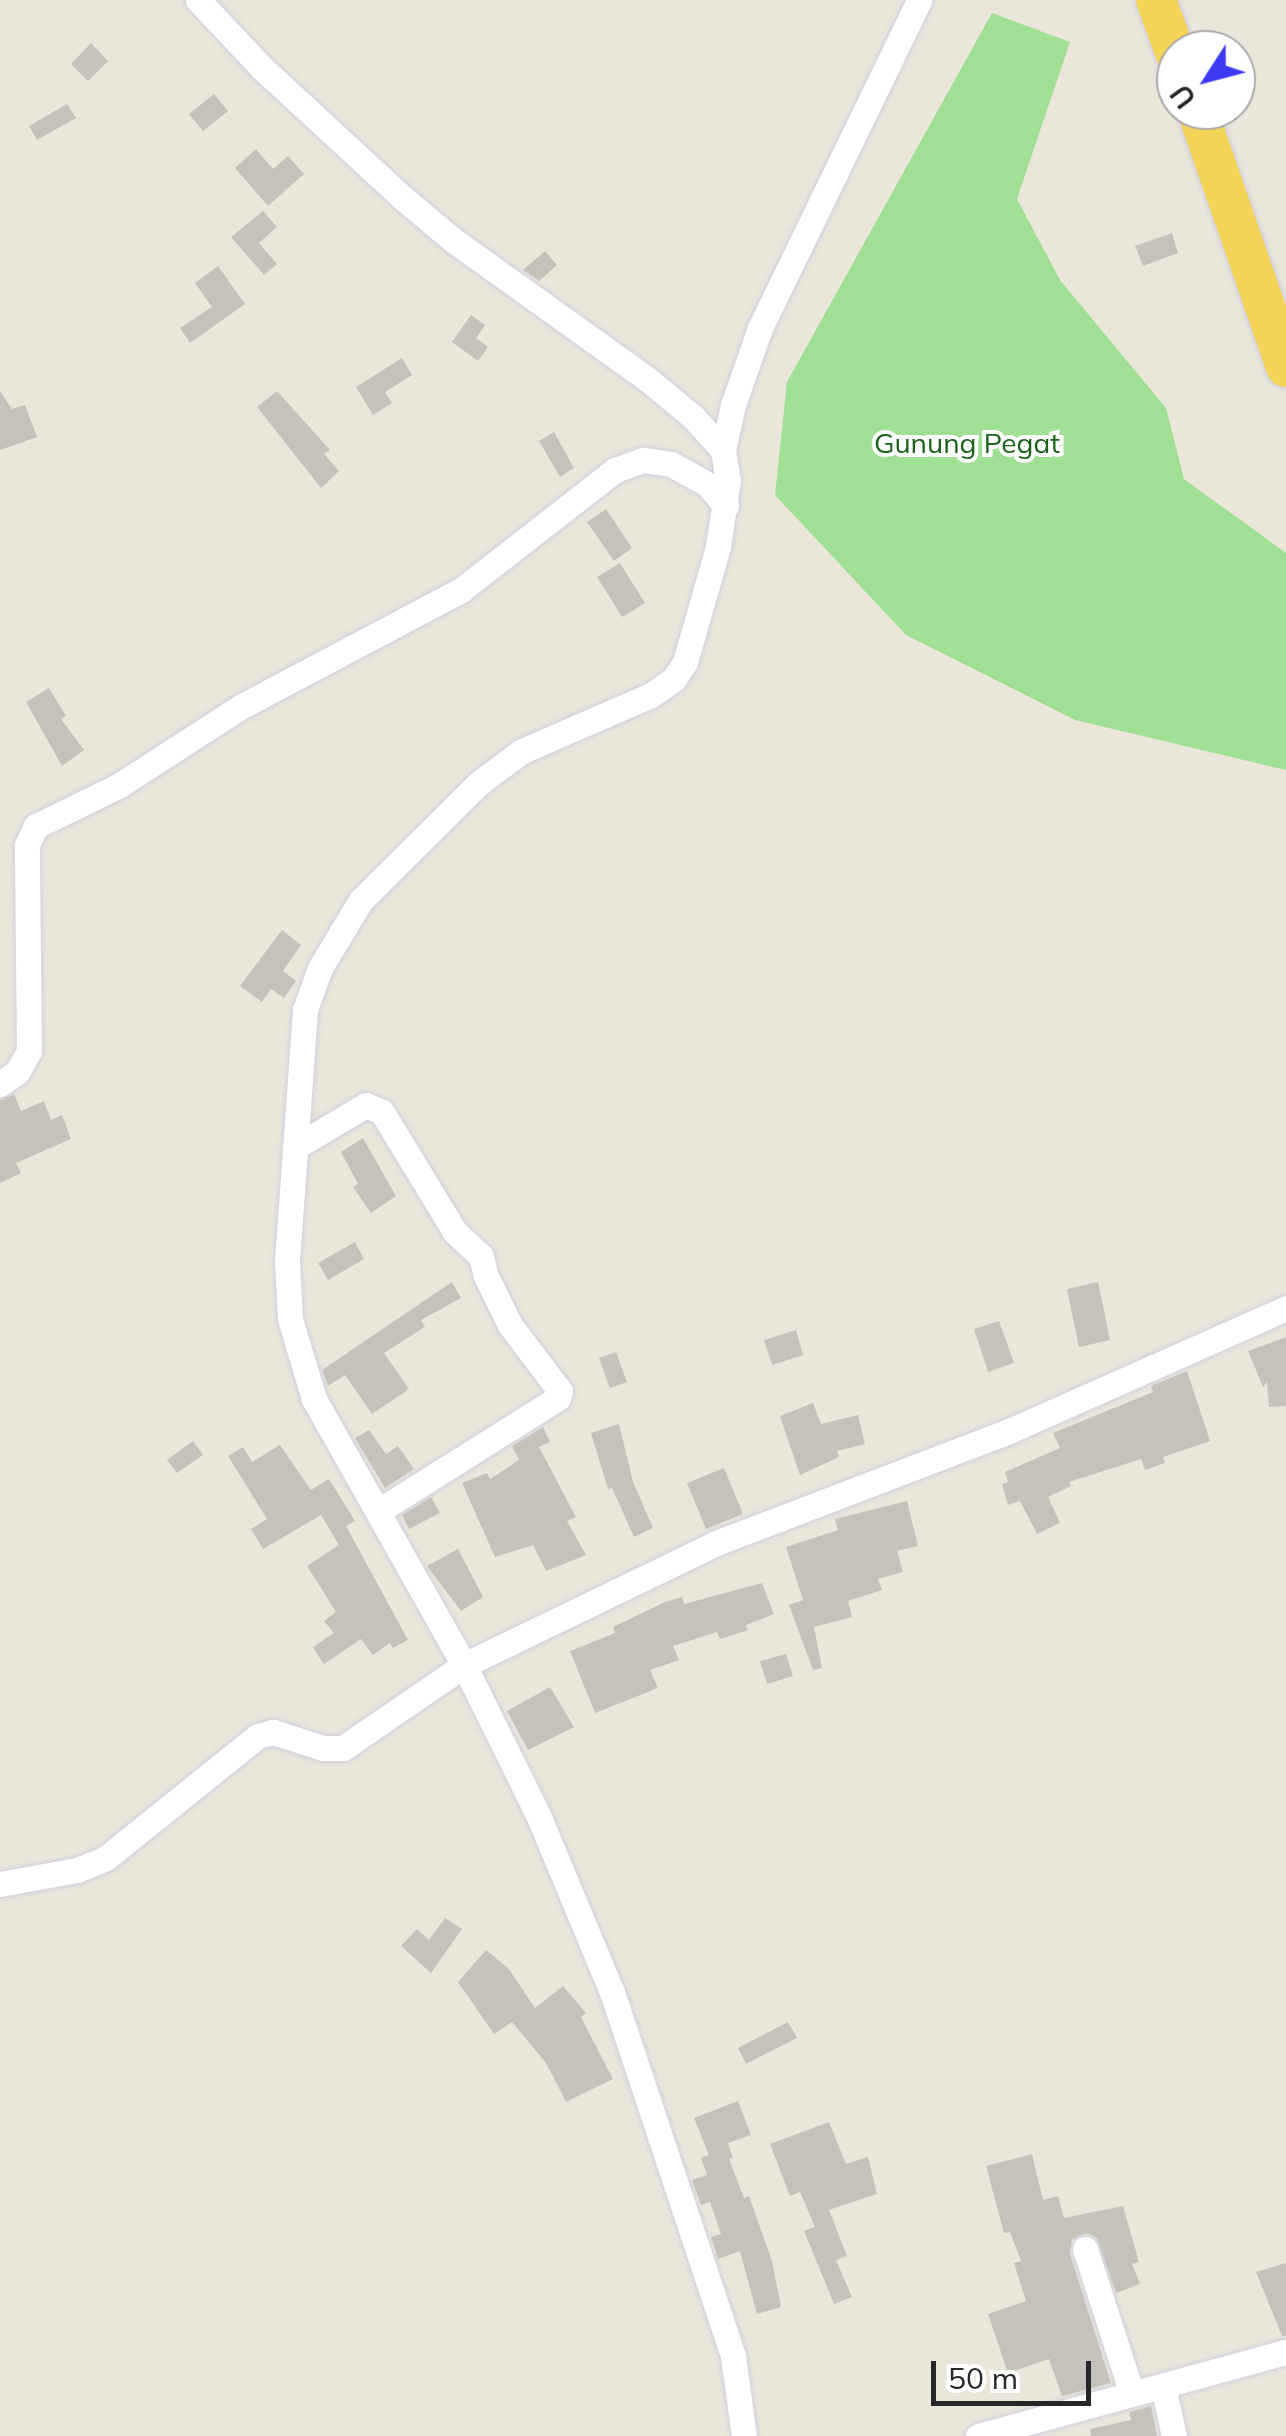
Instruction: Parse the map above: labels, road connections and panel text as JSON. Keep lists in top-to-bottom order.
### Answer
{
  "parks": ["Gunung Pegat"],
  "scale_bar": "50 m",
  "north": "bottom left"
}
